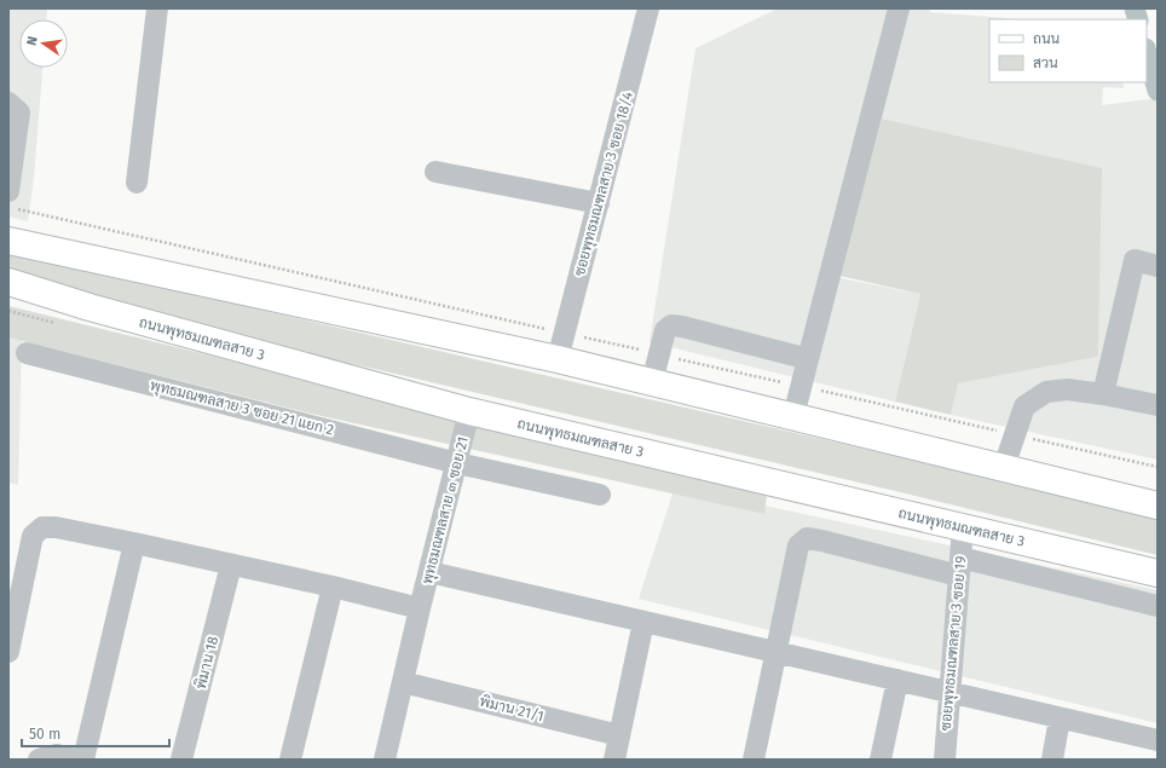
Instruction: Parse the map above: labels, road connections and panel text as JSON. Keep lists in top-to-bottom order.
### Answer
{
  "streets": {
    "main road": ["ถนนพุทธมณฑลสาย 3"],
    "street": [
      "ซอยพุทธมณฑลสาย 3 ซอย 18/4",
      "พุทธมณฑลสาย 3 ซอย 21 แยก 2",
      "พุทธมณฑลสาย ๓ ซอย 21",
      "ซอยพุทธมณฑลสาย 3 ซอย 19",
      "พิมาน 18",
      "พิมาน 21/1"
    ]
  },
  "crossings": [
    ["ถนนพุทธมณฑลสาย 3", "พุทธมณฑลสาย ๓ ซอย 21"],
    ["ถนนพุทธมณฑลสาย 3", "ซอยพุทธมณฑลสาย 3 ซอย 19"],
    ["พุทธมณฑลสาย 3 ซอย 21 แยก 2", "พุทธมณฑลสาย ๓ ซอย 21"],
    ["พุทธมณฑลสาย ๓ ซอย 21", "พิมาน 21/1"]
  ],
  "legend": ["ถนน", "สวน"],
  "scale_bar": "50 m",
  "north": "left"
}
